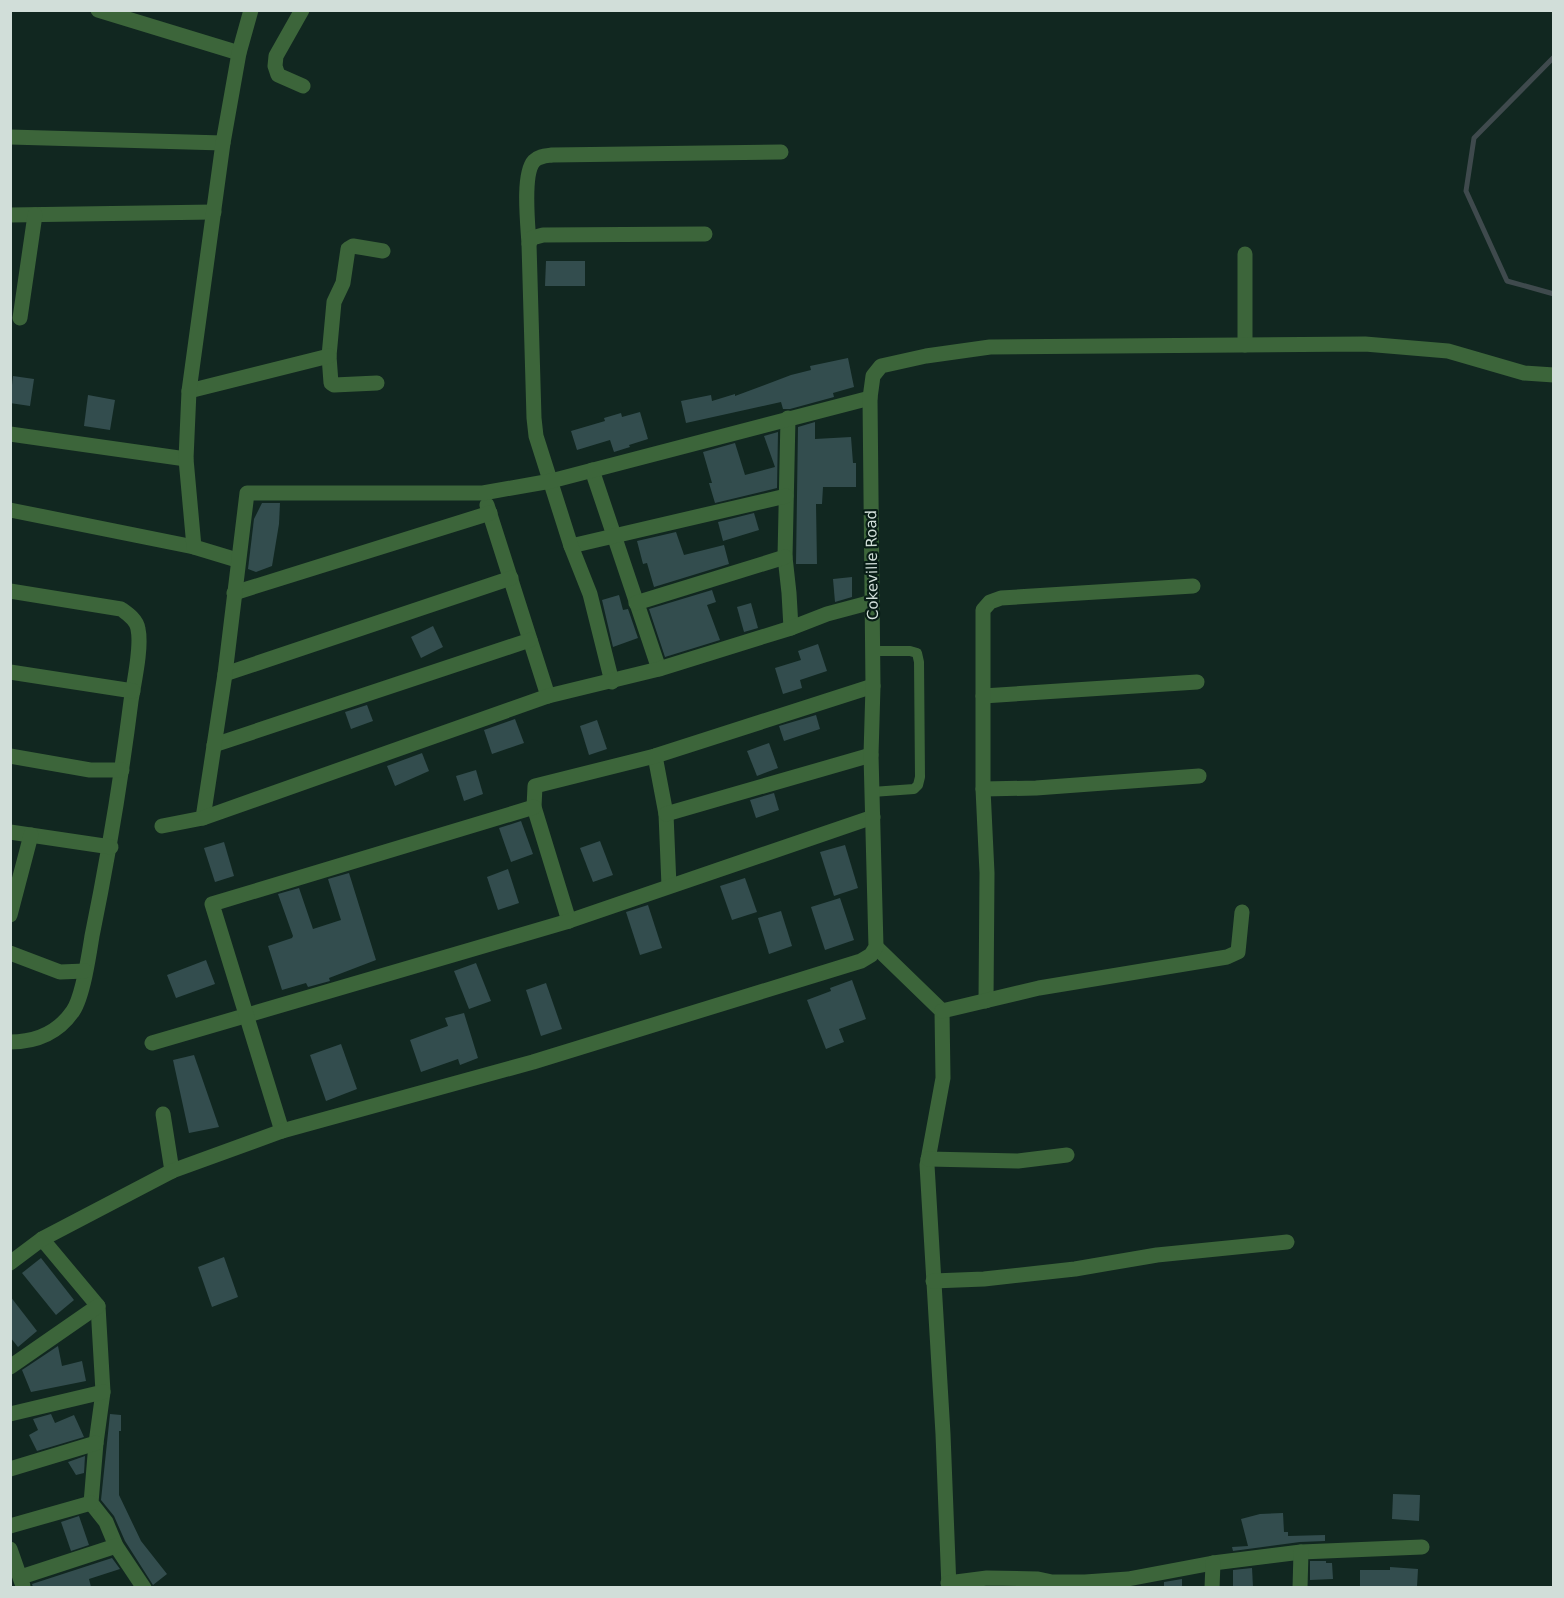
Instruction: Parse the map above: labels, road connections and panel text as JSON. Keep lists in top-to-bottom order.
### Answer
{
  "streets": {
    "street": ["Cokeville Road"]
  }
}
